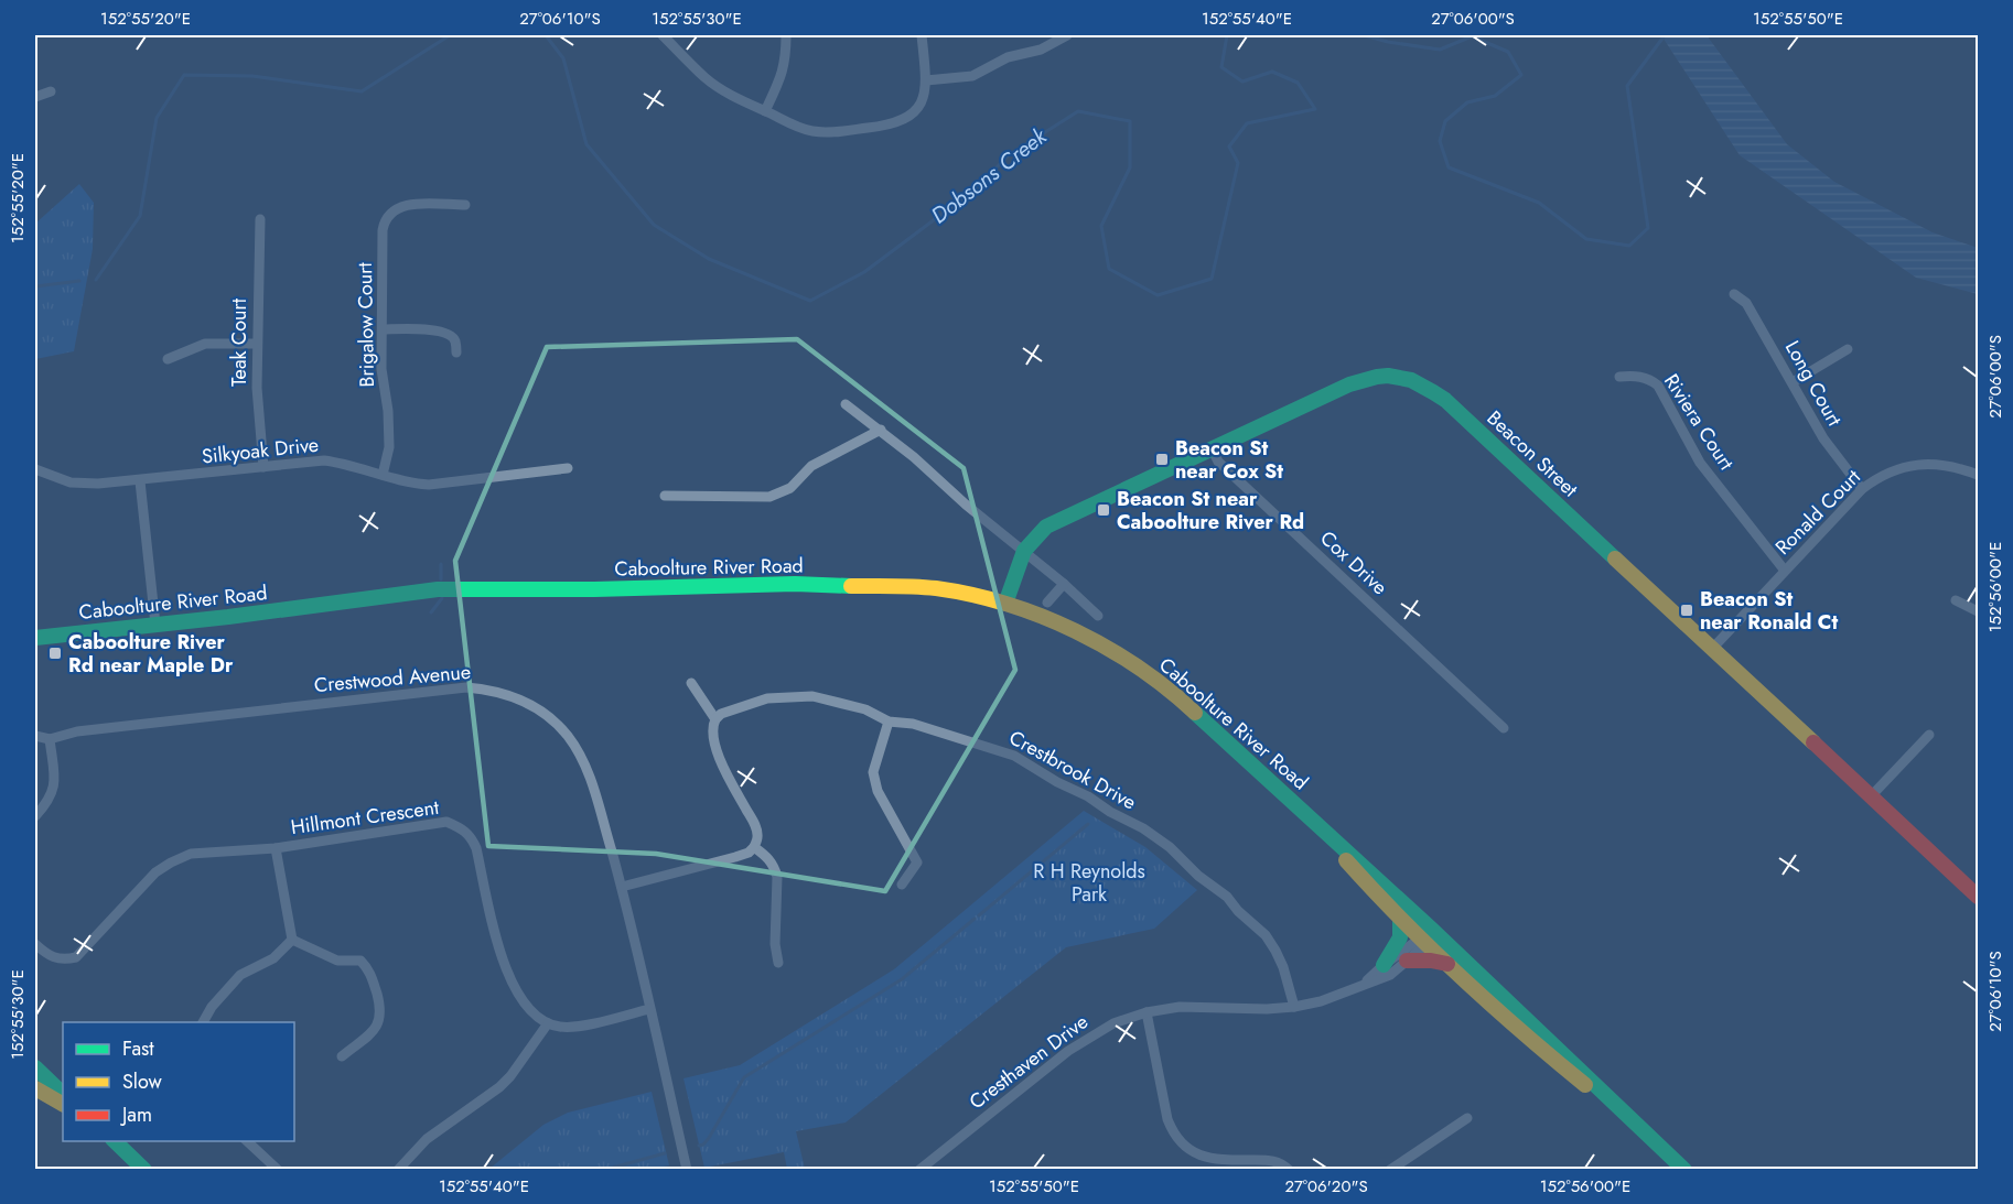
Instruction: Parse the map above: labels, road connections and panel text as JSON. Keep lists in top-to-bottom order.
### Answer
{
  "streets": {
    "main road": ["Beacon Street", "Caboolture River Road"],
    "street": [
      "Brigalow Court",
      "Teak Court",
      "Long Court",
      "Riviera Court",
      "Silkyoak Drive",
      "Ronald Court",
      "Cox Drive",
      "Crestwood Avenue",
      "Crestbrook Drive",
      "Hillmont Crescent",
      "Cresthaven Drive"
    ]
  },
  "crossings": [
    ["Brigalow Court", "Silkyoak Drive"],
    ["Teak Court", "Silkyoak Drive"],
    ["Long Court", "Ronald Court"],
    ["Riviera Court", "Ronald Court"],
    ["Beacon Street", "Ronald Court"],
    ["Beacon Street", "Cox Drive"],
    ["Beacon Street", "Caboolture River Road"],
    ["Caboolture River Road", "Cresthaven Drive"],
    ["Crestbrook Drive", "Cresthaven Drive"]
  ],
  "water": ["Dobsons Creek"],
  "parks": ["R H Reynolds Park"],
  "places": {
    "transit": [
      "Beacon St near Cox St",
      "Beacon St near Caboolture River Rd",
      "Beacon St near Ronald Ct",
      "Caboolture River Rd near Maple Dr"
    ]
  },
  "legend": ["Fast", "Slow", "Jam"],
  "coordinates": [
    "152°55'20\"E",
    "27°06'10\"S",
    "152°55'30\"E",
    "152°55'40\"E",
    "27°06'00\"S",
    "152°55'50\"E",
    "152°56'00\"E",
    "27°06'20\"S"
  ]
}
